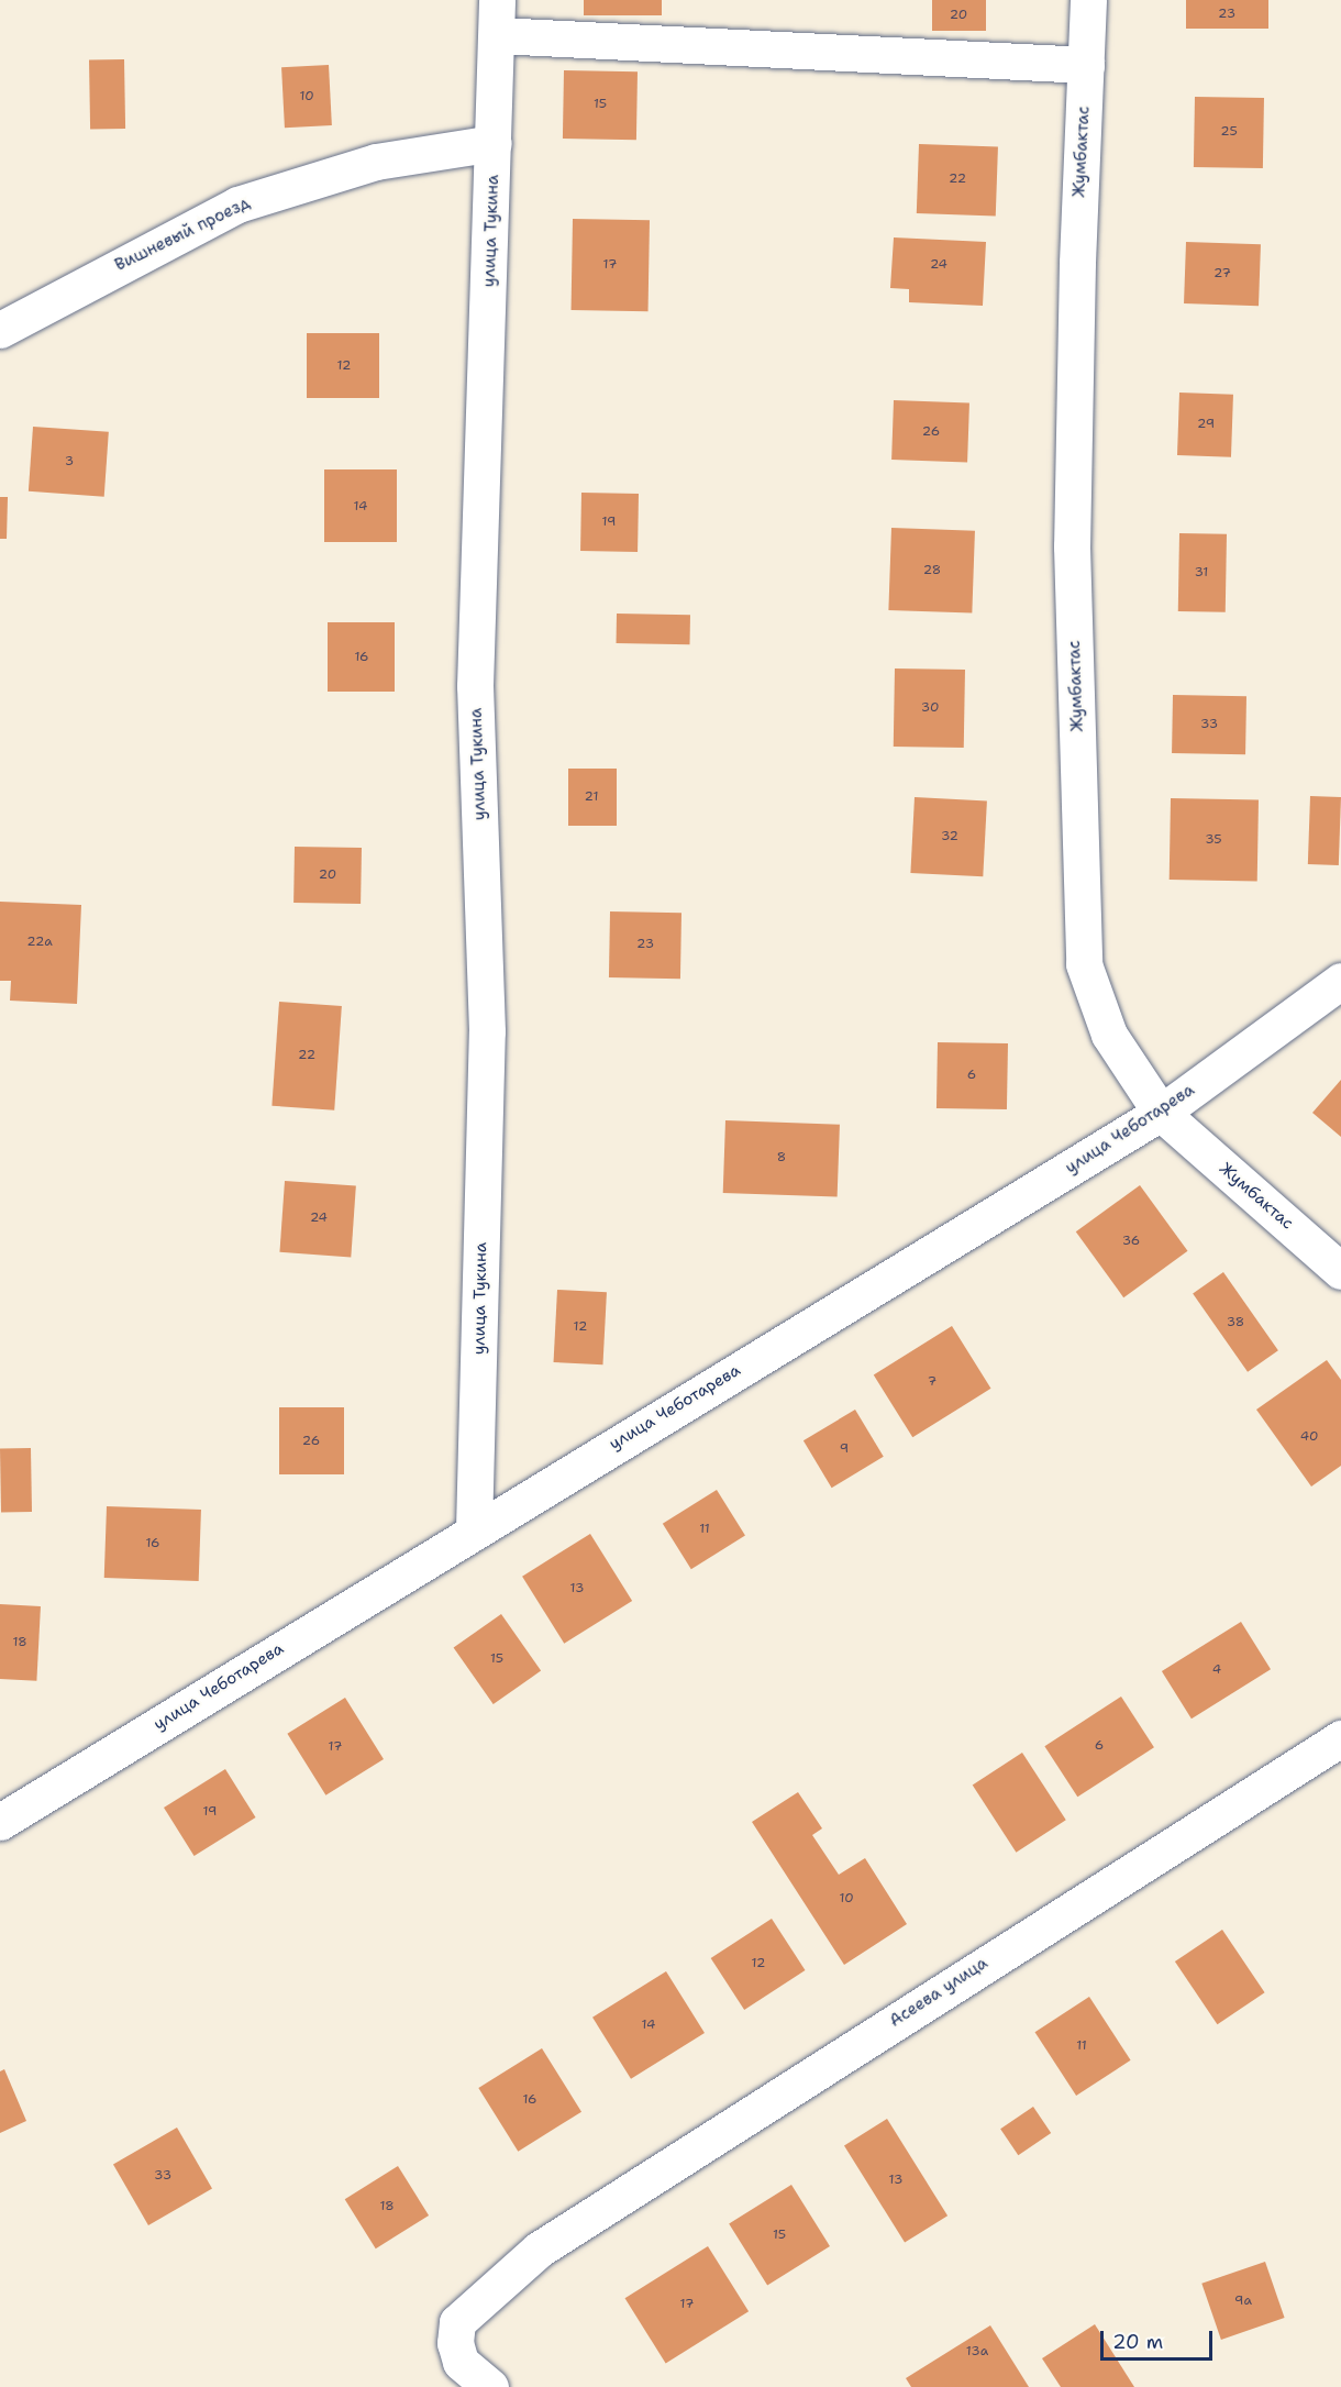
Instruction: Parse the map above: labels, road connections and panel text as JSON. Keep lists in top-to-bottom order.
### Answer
{
  "streets": {
    "street": [
      "Жумбактас",
      "улица Тукина",
      "Вишневый проезд",
      "улица Чеботарева",
      "Асеева улица"
    ]
  },
  "crossings": [
    ["Жумбактас", "улица Чеботарева"],
    ["улица Тукина", "Вишневый проезд"],
    ["улица Тукина", "улица Чеботарева"]
  ],
  "house_numbers": [
    "23",
    "20",
    "10",
    "15",
    "25",
    "22",
    "17",
    "24",
    "27",
    "12",
    "29",
    "26",
    "3",
    "14",
    "19",
    "28",
    "31",
    "16",
    "30",
    "33",
    "21",
    "32",
    "35",
    "20",
    "22а",
    "23",
    "22",
    "6",
    "8",
    "24",
    "36",
    "38",
    "12",
    "7",
    "40",
    "26",
    "9",
    "11",
    "16",
    "13",
    "18",
    "15",
    "4",
    "6",
    "17",
    "19",
    "10",
    "12",
    "14",
    "11",
    "16",
    "33",
    "13",
    "18",
    "15",
    "9а",
    "17",
    "13а"
  ],
  "scale_bar": "20 m"
}
